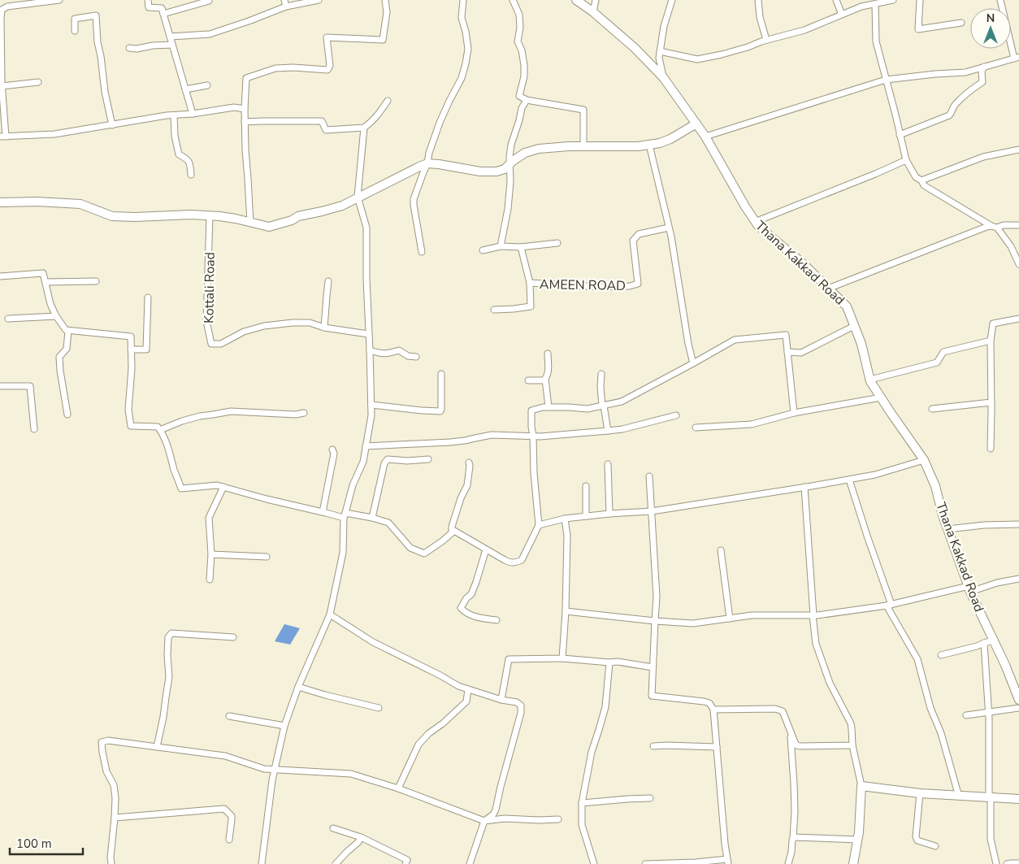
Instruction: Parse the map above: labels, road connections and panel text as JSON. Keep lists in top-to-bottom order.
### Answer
{
  "streets": {
    "main road": ["Thana Kakkad Road"],
    "street": ["AMEEN ROAD", "Kottali Road"]
  },
  "scale_bar": "100 m",
  "north": "top"
}
